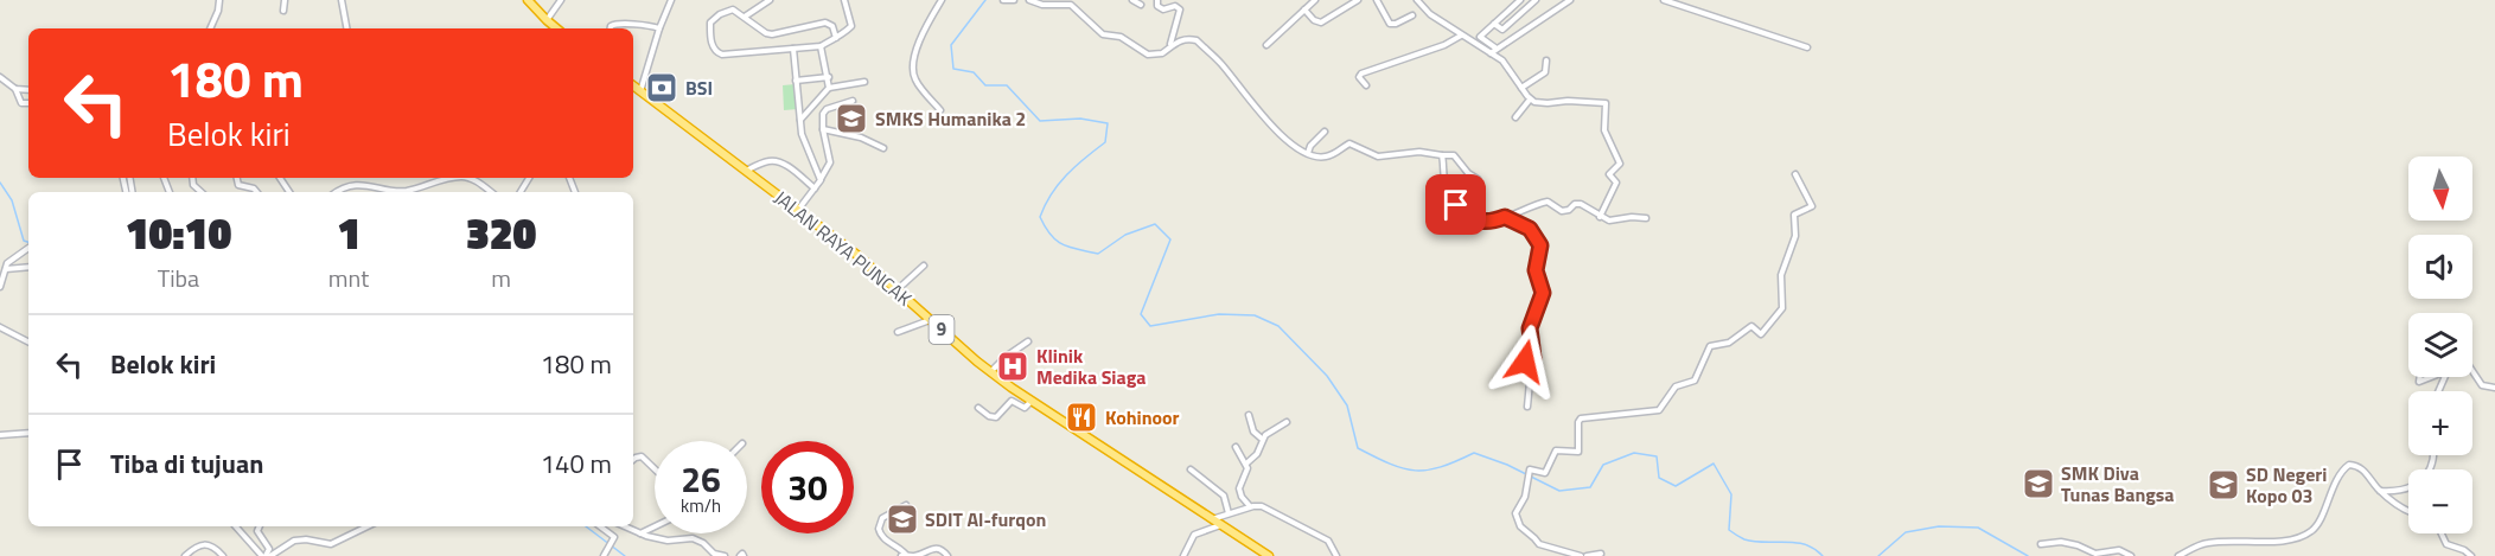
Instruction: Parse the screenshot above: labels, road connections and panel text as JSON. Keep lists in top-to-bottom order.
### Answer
{
  "streets": {
    "highway": ["JALAN RAYA PUNCAK", "9"]
  },
  "places": {
    "bank": ["BSI"],
    "school or university": [
      "SMKS Humanika 2",
      "SMK Diva Tunas Bangsa",
      "SD Negeri Kopo 03",
      "SDIT Al-furqon"
    ],
    "hospital": ["Klinik Medika Siaga"],
    "restaurant": ["Kohinoor"]
  },
  "north": "bottom",
  "page": {
    "turn": ["180 m", "Belok kiri"],
    "map_buttons": ["+", "−"],
    "eta": [
      "10:10",
      "Tiba",
      "1",
      "mnt",
      "320",
      "m"
    ],
    "list": [
      {
        "name": "Belok kiri",
        "value": "180 m"
      },
      {
        "name": "Tiba di tujuan",
        "value": "140 m"
      }
    ],
    "speed": "26 km/h",
    "limit": "30"
  }
}
